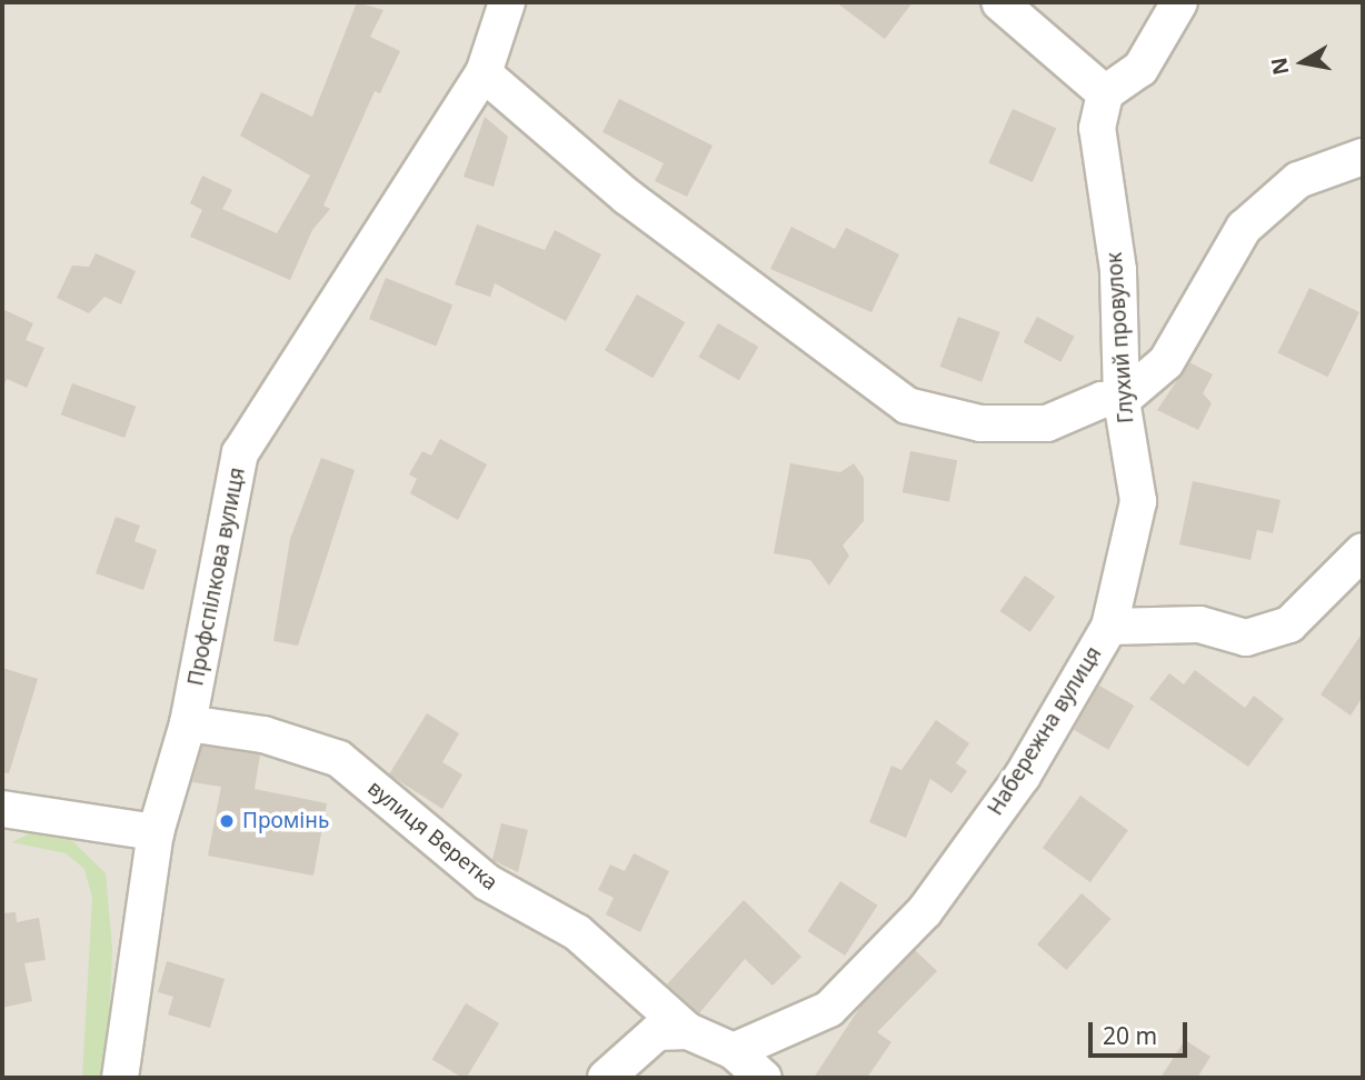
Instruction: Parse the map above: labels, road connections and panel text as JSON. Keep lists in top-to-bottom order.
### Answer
{
  "streets": {
    "street": [
      "Глухий провулок",
      "Профспілкова вулиця",
      "Набережна вулиця",
      "вулиця Веретка"
    ]
  },
  "crossings": [
    ["Глухий провулок", "Набережна вулиця"],
    ["Профспілкова вулиця", "вулиця Веретка"],
    ["Набережна вулиця", "вулиця Веретка"]
  ],
  "places": ["Промінь"],
  "scale_bar": "20 m",
  "north": "left"
}
